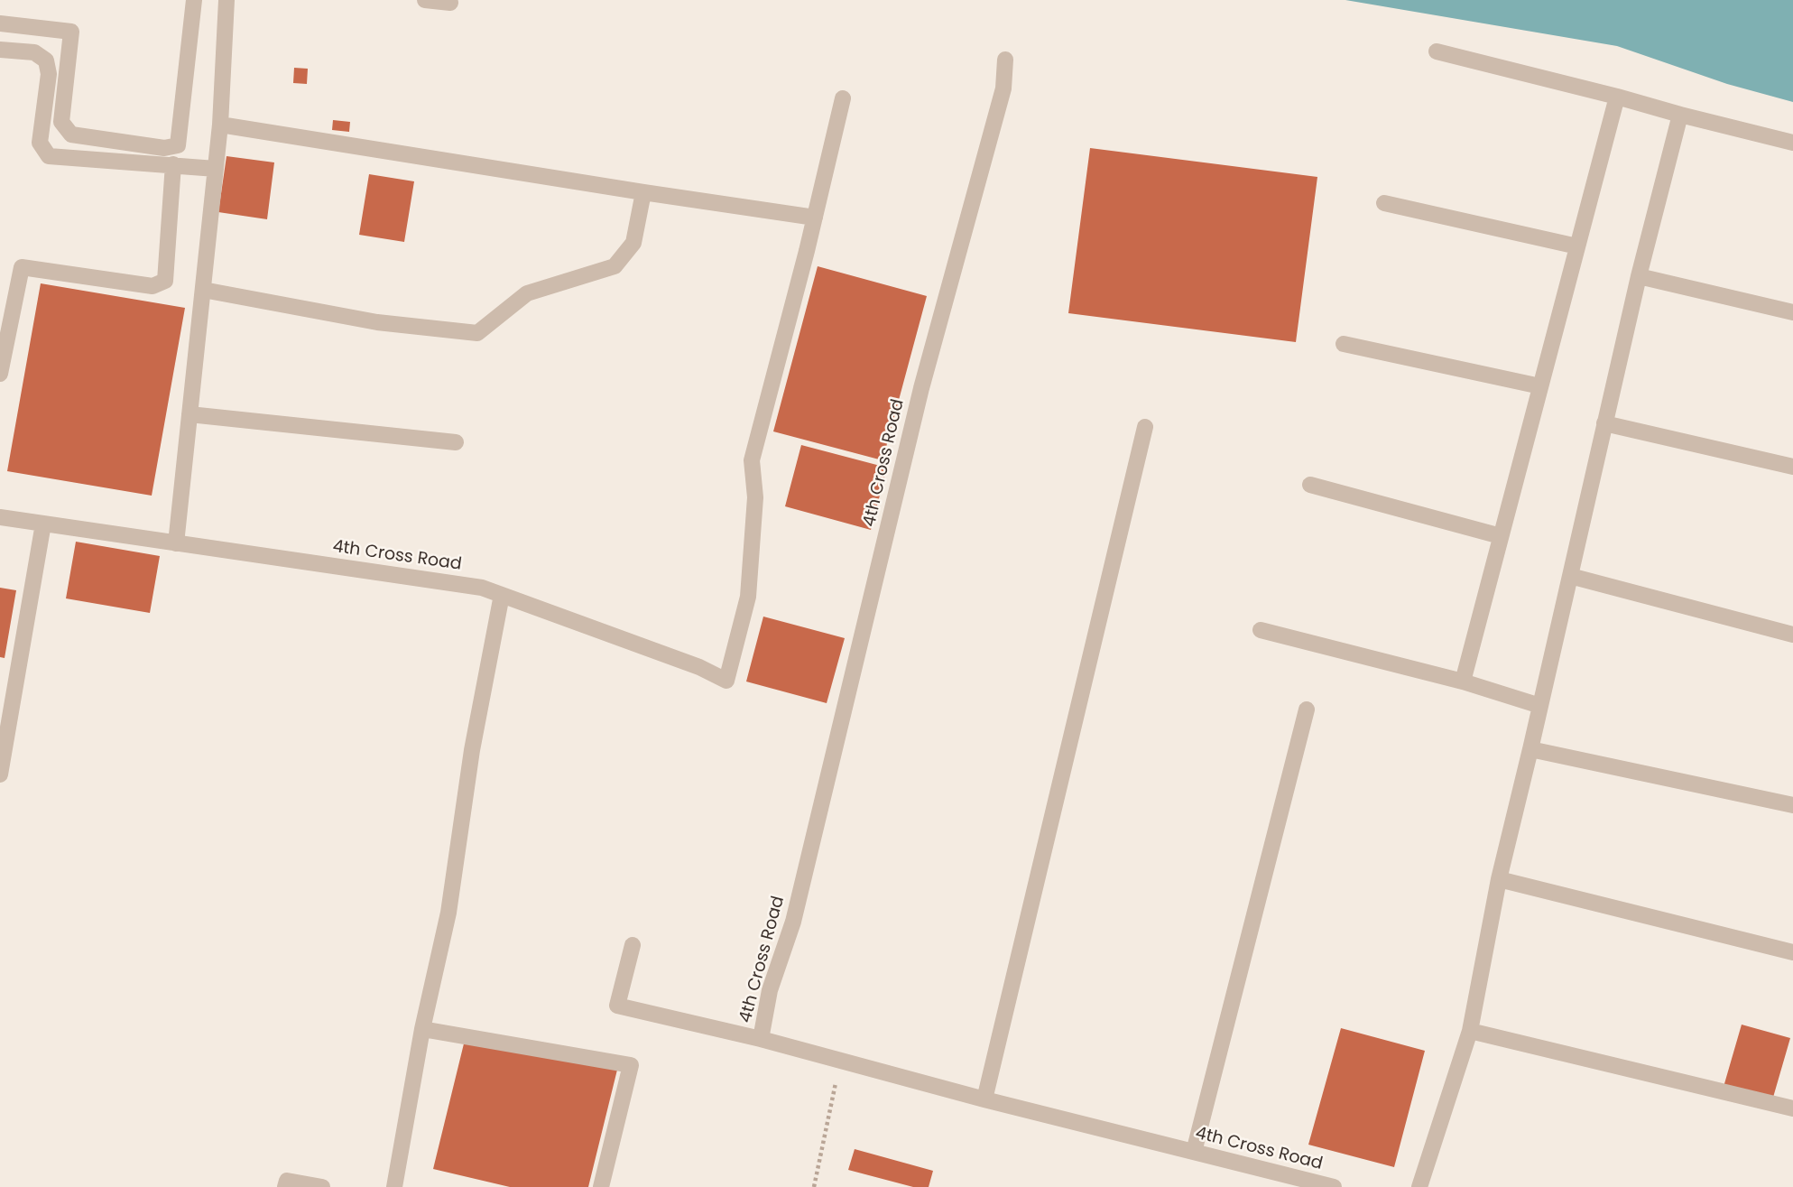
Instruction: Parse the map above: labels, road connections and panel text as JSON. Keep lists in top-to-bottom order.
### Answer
{
  "streets": {
    "street": ["4th Cross Road"]
  }
}
